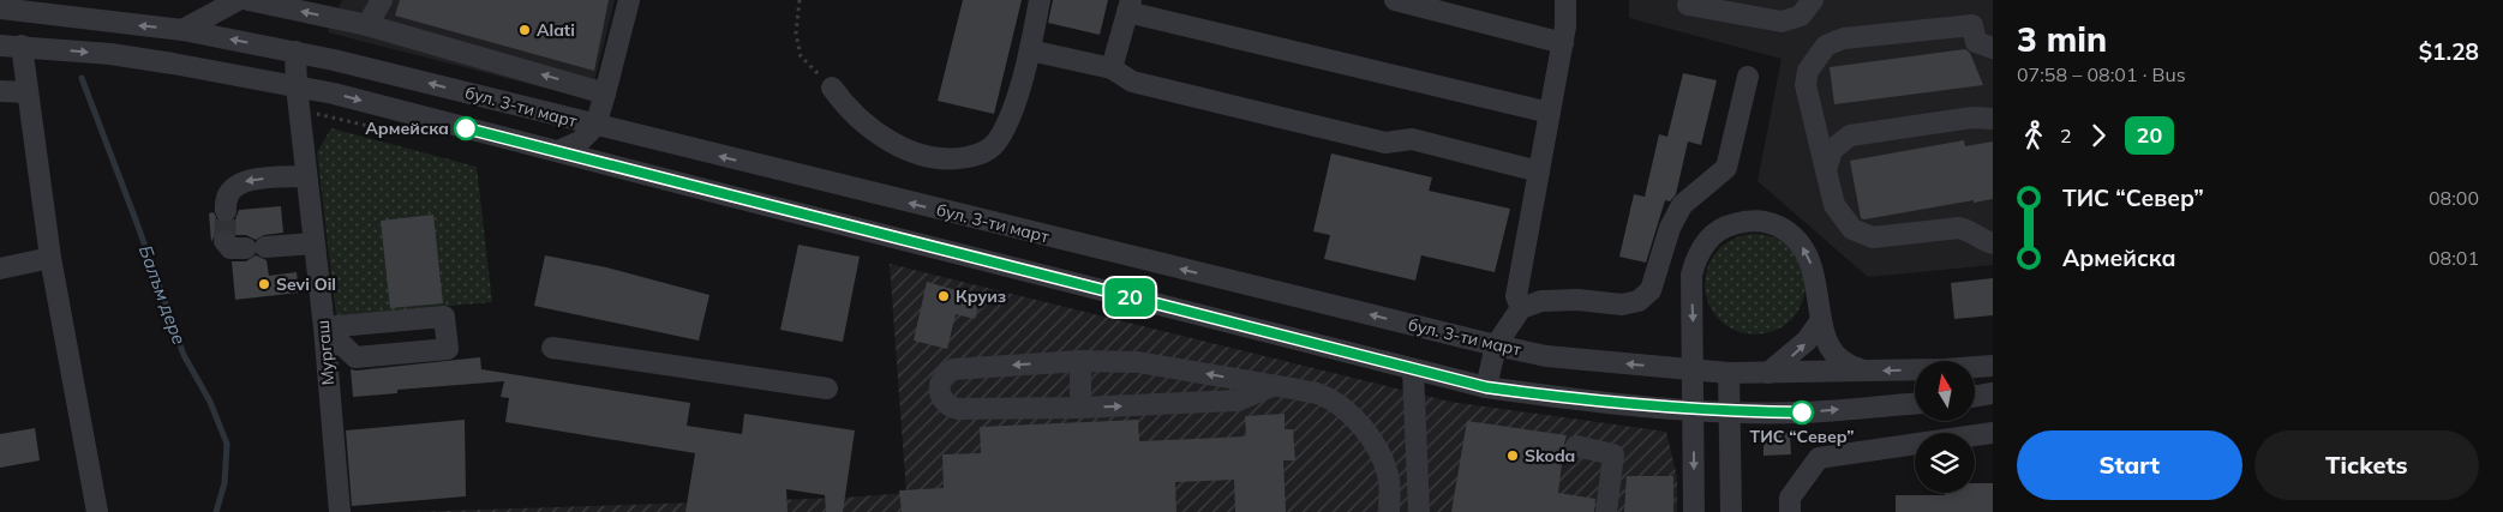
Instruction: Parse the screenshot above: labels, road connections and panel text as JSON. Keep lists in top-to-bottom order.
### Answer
{
  "streets": {
    "street": ["бул. 3-ти март", "Мургаш"]
  },
  "crossings": [
    ["бул. 3-ти март", "Мургаш"]
  ],
  "water": ["Балъм дере"],
  "places": [
    "Alati",
    "Армейска",
    "Sevi Oil",
    "Круиз",
    "ТИС “Север”",
    "Skoda"
  ],
  "lines": ["bus line 20"],
  "north": "top",
  "page": {
    "on_map": "20",
    "heading": ["3 min", "07:58 – 08:01 · Bus", "$1.28"],
    "legs": ["2", "20"],
    "list": [
      {
        "name": "ТИС “Север”",
        "value": "08:00"
      },
      {
        "name": "Армейска",
        "value": "08:01"
      }
    ],
    "buttons": ["Start", "Tickets"]
  }
}
